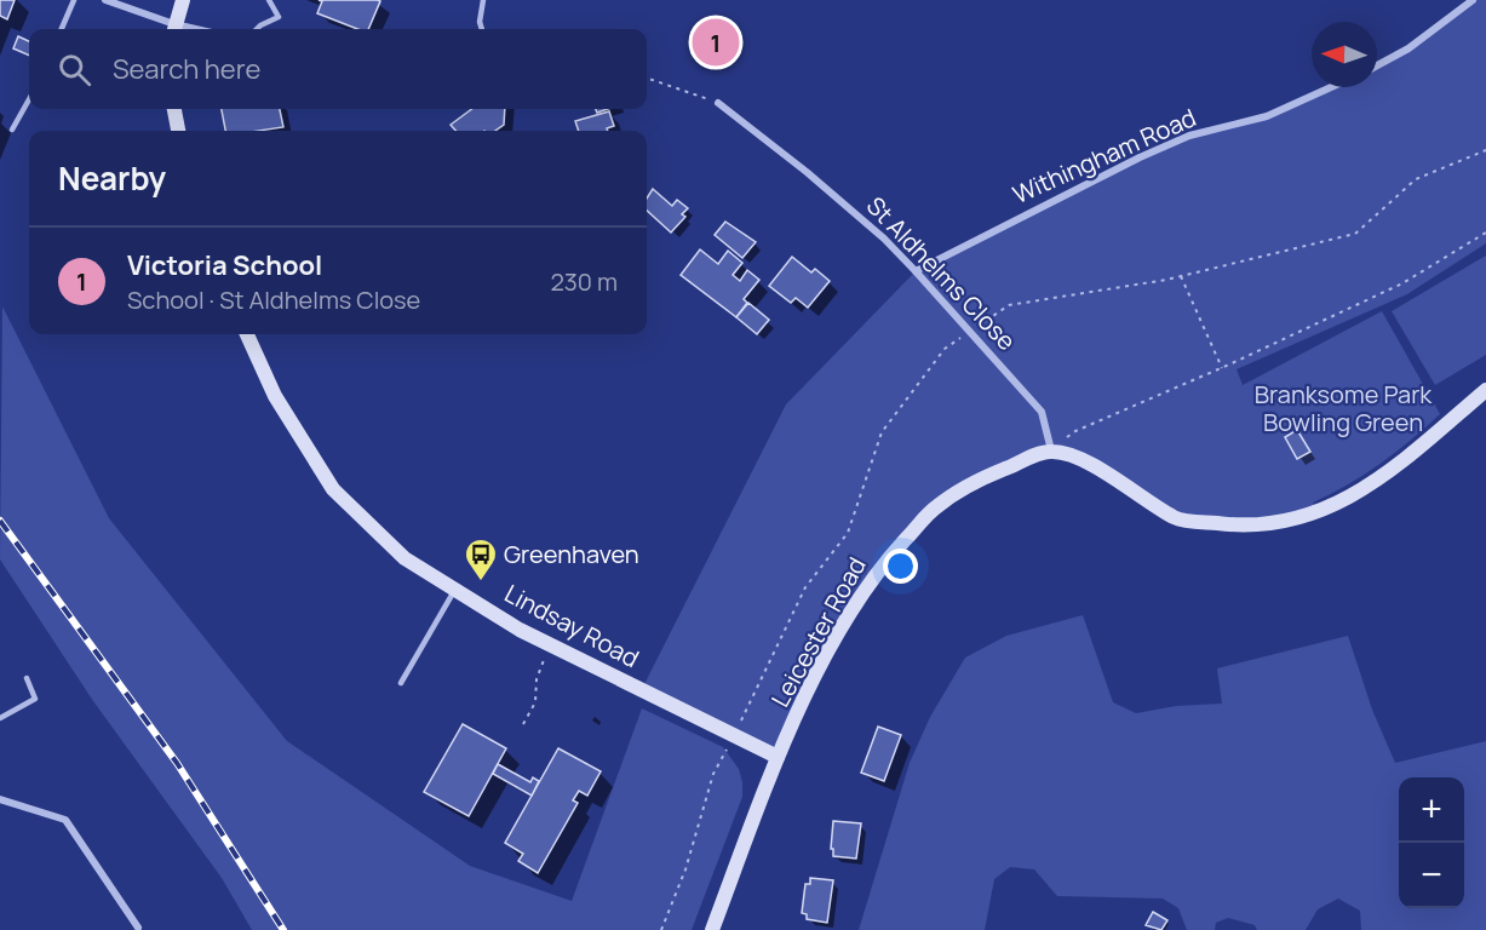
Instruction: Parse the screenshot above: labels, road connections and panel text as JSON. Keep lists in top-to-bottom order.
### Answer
{
  "streets": {
    "street": [
      "Withingham Road",
      "St Aldhelms Close",
      "Lindsay Road",
      "Leicester Road"
    ]
  },
  "crossings": [
    ["Withingham Road", "St Aldhelms Close"],
    ["St Aldhelms Close", "Leicester Road"],
    ["Lindsay Road", "Leicester Road"]
  ],
  "parks": ["Branksome Park Bowling Green"],
  "places": {
    "bus stop": ["Greenhaven"]
  },
  "north": "left",
  "page": {
    "pins": "1",
    "search": "Search here",
    "heading": "Nearby",
    "list": [
      {
        "mark": "1",
        "name": "Victoria School",
        "note": "School · St Aldhelms Close",
        "value": "230 m"
      }
    ],
    "map_buttons": ["+", "−"]
  }
}
